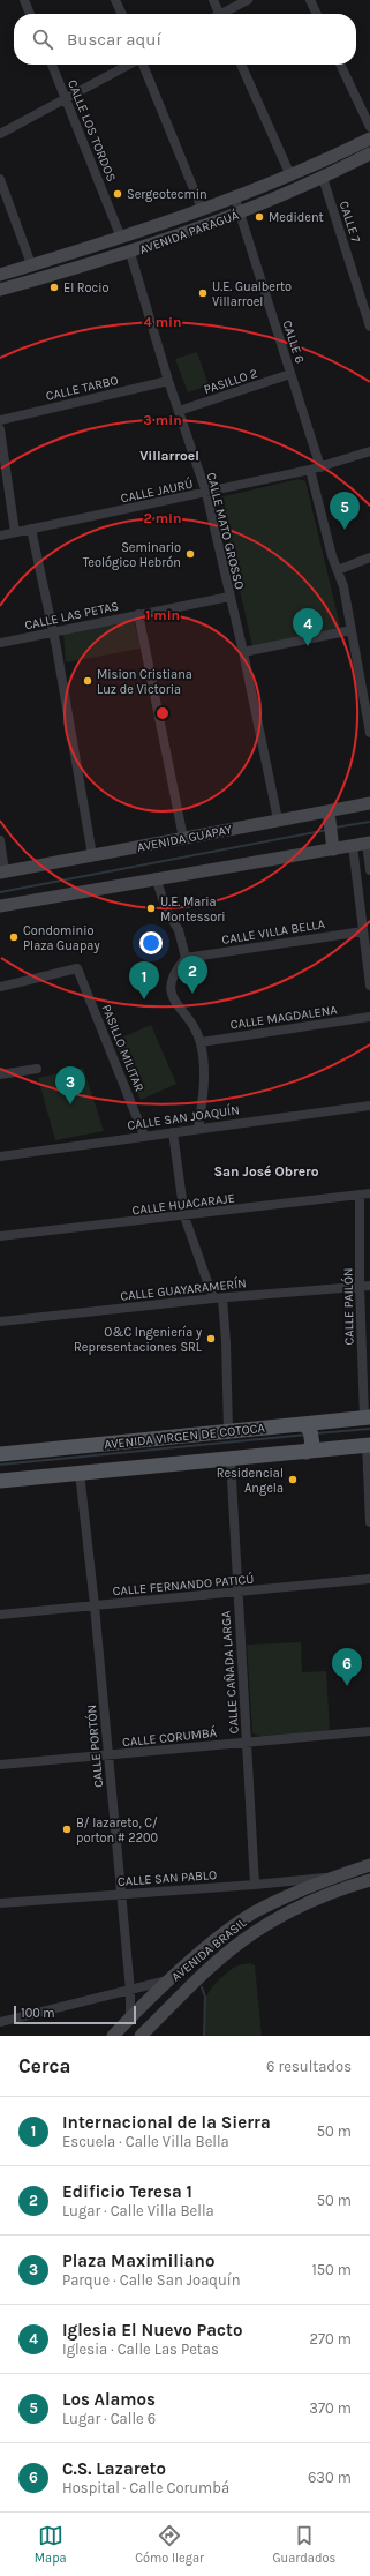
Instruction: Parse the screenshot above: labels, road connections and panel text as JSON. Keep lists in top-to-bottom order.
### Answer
{
  "streets": {
    "main road": [
      "AVENIDA PARAGUÁ",
      "AVENIDA GUAPAY",
      "AVENIDA VIRGEN DE COTOCA",
      "AVENIDA BRASIL"
    ],
    "street": [
      "CALLE LOS TORDOS",
      "CALLE 7",
      "CALLE 6",
      "PASILLO 2",
      "CALLE TARBO",
      "CALLE JAURÚ",
      "CALLE MATO GROSSO",
      "CALLE LAS PETAS",
      "CALLE VILLA BELLA",
      "CALLE MAGDALENA",
      "PASILLO MILITAR",
      "CALLE SAN JOAQUÍN",
      "CALLE HUACARAJE",
      "CALLE GUAYARAMERÍN",
      "CALLE PAILÓN",
      "CALLE FERNANDO PATICÚ",
      "CALLE CAÑADA LARGA",
      "CALLE CORUMBÁ",
      "CALLE PORTÓN",
      "CALLE SAN PABLO"
    ]
  },
  "crossings": [
    ["CALLE LOS TORDOS", "AVENIDA PARAGUÁ"],
    ["CALLE 7", "AVENIDA PARAGUÁ"],
    ["AVENIDA PARAGUÁ", "CALLE 6"],
    ["AVENIDA PARAGUÁ", "CALLE MATO GROSSO"],
    ["CALLE 6", "PASILLO 2"],
    ["CALLE 6", "CALLE JAURÚ"],
    ["PASILLO 2", "CALLE MATO GROSSO"],
    ["CALLE TARBO", "CALLE MATO GROSSO"],
    ["CALLE JAURÚ", "CALLE MATO GROSSO"],
    ["CALLE MATO GROSSO", "CALLE LAS PETAS"],
    ["CALLE MATO GROSSO", "AVENIDA GUAPAY"],
    ["PASILLO MILITAR", "CALLE SAN JOAQUÍN"],
    ["CALLE HUACARAJE", "CALLE PAILÓN"],
    ["CALLE GUAYARAMERÍN", "CALLE PAILÓN"],
    ["CALLE PAILÓN", "AVENIDA VIRGEN DE COTOCA"],
    ["AVENIDA VIRGEN DE COTOCA", "CALLE CAÑADA LARGA"],
    ["AVENIDA VIRGEN DE COTOCA", "CALLE PORTÓN"],
    ["CALLE FERNANDO PATICÚ", "CALLE CAÑADA LARGA"],
    ["CALLE FERNANDO PATICÚ", "CALLE PORTÓN"],
    ["CALLE CAÑADA LARGA", "CALLE CORUMBÁ"],
    ["CALLE CAÑADA LARGA", "CALLE SAN PABLO"],
    ["CALLE CORUMBÁ", "CALLE PORTÓN"],
    ["CALLE PORTÓN", "CALLE SAN PABLO"],
    ["CALLE PORTÓN", "AVENIDA BRASIL"],
    ["CALLE SAN PABLO", "AVENIDA BRASIL"]
  ],
  "districts": ["Villarroel", "San José Obrero"],
  "places": [
    "Sergeotecmin",
    "Medident",
    "El Rocio",
    "U.E. Gualberto Villarroel",
    "Seminario Teológico Hebrón",
    "Mision Cristiana Luz de Victoria",
    "U.E. Maria Montessori",
    "Condominio Plaza Guapay",
    "O&C Ingeniería y Representaciones SRL",
    "Residencial Angela",
    "B/ lazareto, C/ porton # 2200"
  ],
  "scale_bar": "100 m",
  "page": {
    "search": "Buscar aquí",
    "pins": [
      "5",
      "4",
      "2",
      "1",
      "3",
      "6"
    ],
    "scale": "100 m",
    "heading": ["Cerca", "6 resultados"],
    "list": [
      {
        "mark": "1",
        "name": "Internacional de la Sierra",
        "note": "Escuela · Calle Villa Bella",
        "value": "50 m"
      },
      {
        "mark": "2",
        "name": "Edificio Teresa 1",
        "note": "Lugar · Calle Villa Bella",
        "value": "50 m"
      },
      {
        "mark": "3",
        "name": "Plaza Maximiliano",
        "note": "Parque · Calle San Joaquín",
        "value": "150 m"
      },
      {
        "mark": "4",
        "name": "Iglesia El Nuevo Pacto",
        "note": "Iglesia · Calle Las Petas",
        "value": "270 m"
      },
      {
        "mark": "5",
        "name": "Los Alamos",
        "note": "Lugar · Calle 6",
        "value": "370 m"
      },
      {
        "mark": "6",
        "name": "C.S. Lazareto",
        "note": "Hospital · Calle Corumbá",
        "value": "630 m"
      }
    ],
    "nav": ["Mapa", "Cómo llegar", "Guardados"]
  },
  "rings": [
    "4 min",
    "3 min",
    "2 min",
    "1 min"
  ]
}
